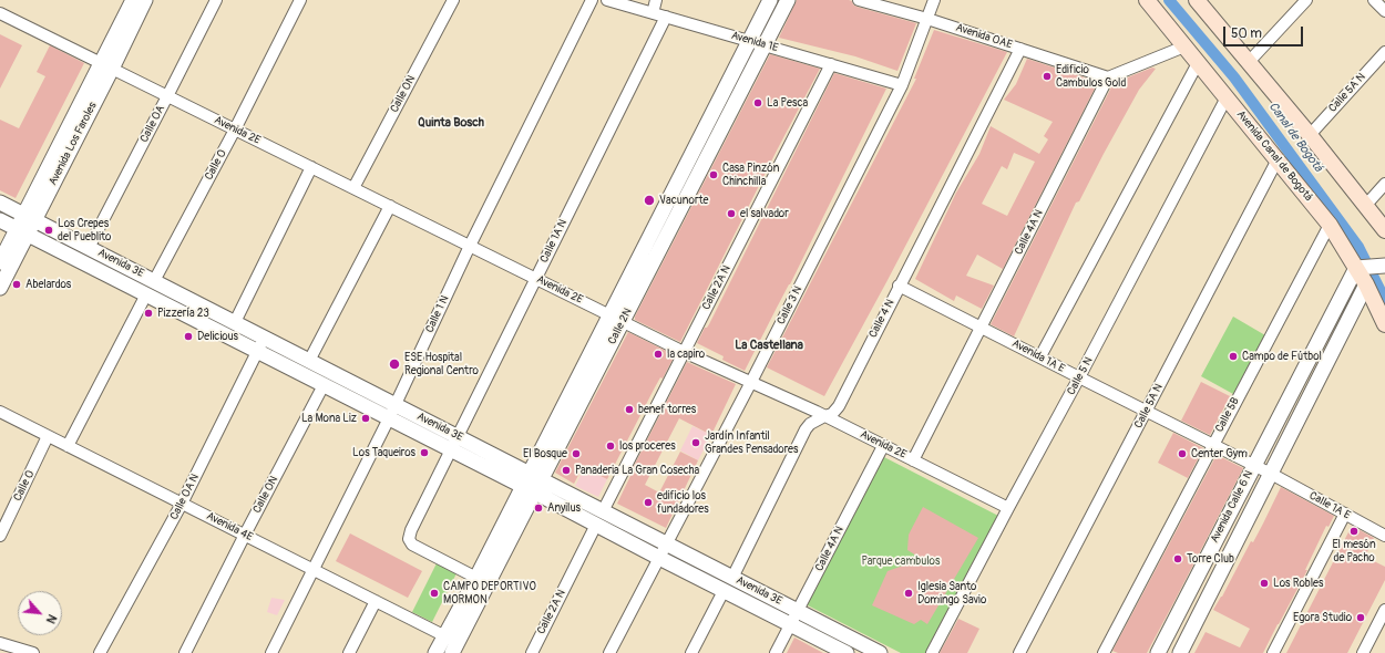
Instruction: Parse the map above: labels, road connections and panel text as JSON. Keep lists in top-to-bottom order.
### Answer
{
  "streets": {
    "main road": ["Avenida Canal de Bogotá"],
    "street": [
      "Avenida 0AE",
      "Avenida 1E",
      "Calle 5A N",
      "Calle 0N",
      "Calle 0A",
      "Avenida 2E",
      "Avenida Los Faroles",
      "Calle 0",
      "Calle 4A N",
      "Calle 1A N",
      "Avenida 3E",
      "Calle 2A N",
      "Calle 3 N",
      "Calle 1 N",
      "Calle 4 N",
      "Calle 2N",
      "Avenida 1A E",
      "Calle 5 N",
      "Calle 5B",
      "Calle 0A N",
      "Calle 1A E",
      "Avenida Calle 6 N",
      "Avenida 4E"
    ]
  },
  "crossings": [
    ["Avenida 0AE", "Calle 4A N"],
    ["Avenida 0AE", "Calle 3 N"],
    ["Avenida 0AE", "Calle 4 N"],
    ["Avenida 1E", "Calle 1A N"],
    ["Avenida 1E", "Calle 2A N"],
    ["Avenida 1E", "Calle 3 N"],
    ["Avenida 1E", "Calle 2N"],
    ["Calle 5A N", "Avenida Canal de Bogotá"],
    ["Calle 5A N", "Avenida 1A E"],
    ["Calle 0N", "Avenida 2E"],
    ["Calle 0N", "Avenida 3E"],
    ["Calle 0N", "Avenida 4E"],
    ["Calle 0A", "Avenida 2E"],
    ["Calle 0A", "Avenida 3E"],
    ["Avenida 2E", "Avenida Los Faroles"],
    ["Avenida 2E", "Calle 0"],
    ["Avenida 2E", "Calle 4A N"],
    ["Avenida 2E", "Calle 1A N"],
    ["Avenida 2E", "Calle 2A N"],
    ["Avenida 2E", "Calle 3 N"],
    ["Avenida 2E", "Calle 1 N"],
    ["Avenida 2E", "Calle 4 N"],
    ["Avenida 2E", "Calle 2N"],
    ["Avenida 2E", "Calle 5 N"],
    ["Avenida Los Faroles", "Avenida 3E"],
    ["Avenida Canal de Bogotá", "Calle 5 N"],
    ["Avenida Canal de Bogotá", "Calle 5B"],
    ["Avenida Canal de Bogotá", "Avenida Calle 6 N"],
    ["Calle 0", "Avenida 3E"],
    ["Calle 0", "Avenida 4E"],
    ["Calle 4A N", "Avenida 3E"],
    ["Calle 4A N", "Avenida 1A E"],
    ["Calle 1A N", "Avenida 3E"],
    ["Calle 1A N", "Calle 2N"],
    ["Avenida 3E", "Calle 2A N"],
    ["Avenida 3E", "Calle 3 N"],
    ["Avenida 3E", "Calle 1 N"],
    ["Avenida 3E", "Calle 4 N"],
    ["Avenida 3E", "Calle 2N"],
    ["Avenida 3E", "Calle 0A N"],
    ["Calle 1 N", "Avenida 4E"],
    ["Calle 4 N", "Avenida 1A E"],
    ["Calle 2N", "Avenida 4E"],
    ["Avenida 1A E", "Calle 5 N"],
    ["Avenida 1A E", "Calle 5B"],
    ["Avenida 1A E", "Calle 1A E"],
    ["Avenida 1A E", "Avenida Calle 6 N"],
    ["Calle 0A N", "Avenida 4E"],
    ["Calle 1A E", "Avenida Calle 6 N"]
  ],
  "districts": ["Quinta Bosch", "La Castellana"],
  "water": ["Canal de Bogotá"],
  "parks": ["Parque cambulos"],
  "places": [
    "Edificio Cambulos Gold",
    "La Pesca",
    "Casa Pinzón Chinchilla",
    "Vacunorte",
    "el salvador",
    "Los Crepes del Pueblito",
    "Abelardos",
    "Pizzería 23",
    "Delicious",
    "la capiro",
    "Campo de Fútbol",
    "ESE Hospital Regional Centro",
    "benef torres",
    "La Mona Liz",
    "Jardín Infantil Grandes Pensadores",
    "los proceres",
    "Los Taqueiros",
    "El Bosque",
    "Center Gym",
    "Panaderia La Gran Cosecha",
    "edificio los fundadores",
    "Anyilus",
    "El mesón de Pacho",
    "Torre Club",
    "Los Robles",
    "CAMPO DEPORTIVO MORMON",
    "Iglesia Santo Domingo Savio",
    "Egora Studio"
  ],
  "scale_bar": "50 m",
  "north": "bottom right"
}
